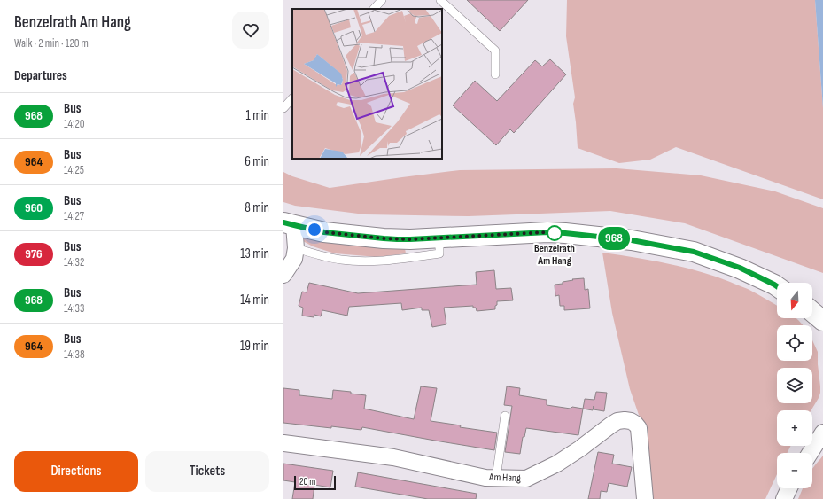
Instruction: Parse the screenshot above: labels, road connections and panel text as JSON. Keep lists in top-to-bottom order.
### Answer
{
  "streets": {
    "street": ["Am Hang"]
  },
  "places": ["Benzelrath Am Hang"],
  "lines": ["bus line 968"],
  "scale_bar": "20 m",
  "north": "bottom",
  "page": {
    "heading": [
      ["Benzelrath Am Hang", "Walk · 2 min · 120 m"],
      "Departures"
    ],
    "on_map": "968",
    "list": [
      {
        "mark": "968",
        "name": "Bus",
        "note": "14:20",
        "value": "1 min"
      },
      {
        "mark": "964",
        "name": "Bus",
        "note": "14:25",
        "value": "6 min"
      },
      {
        "mark": "960",
        "name": "Bus",
        "note": "14:27",
        "value": "8 min"
      },
      {
        "mark": "976",
        "name": "Bus",
        "note": "14:32",
        "value": "13 min"
      },
      {
        "mark": "968",
        "name": "Bus",
        "note": "14:33",
        "value": "14 min"
      },
      {
        "mark": "964",
        "name": "Bus",
        "note": "14:38",
        "value": "19 min"
      }
    ],
    "map_buttons": ["+", "−"],
    "buttons": ["Directions", "Tickets"],
    "scale": "20 m"
  }
}
